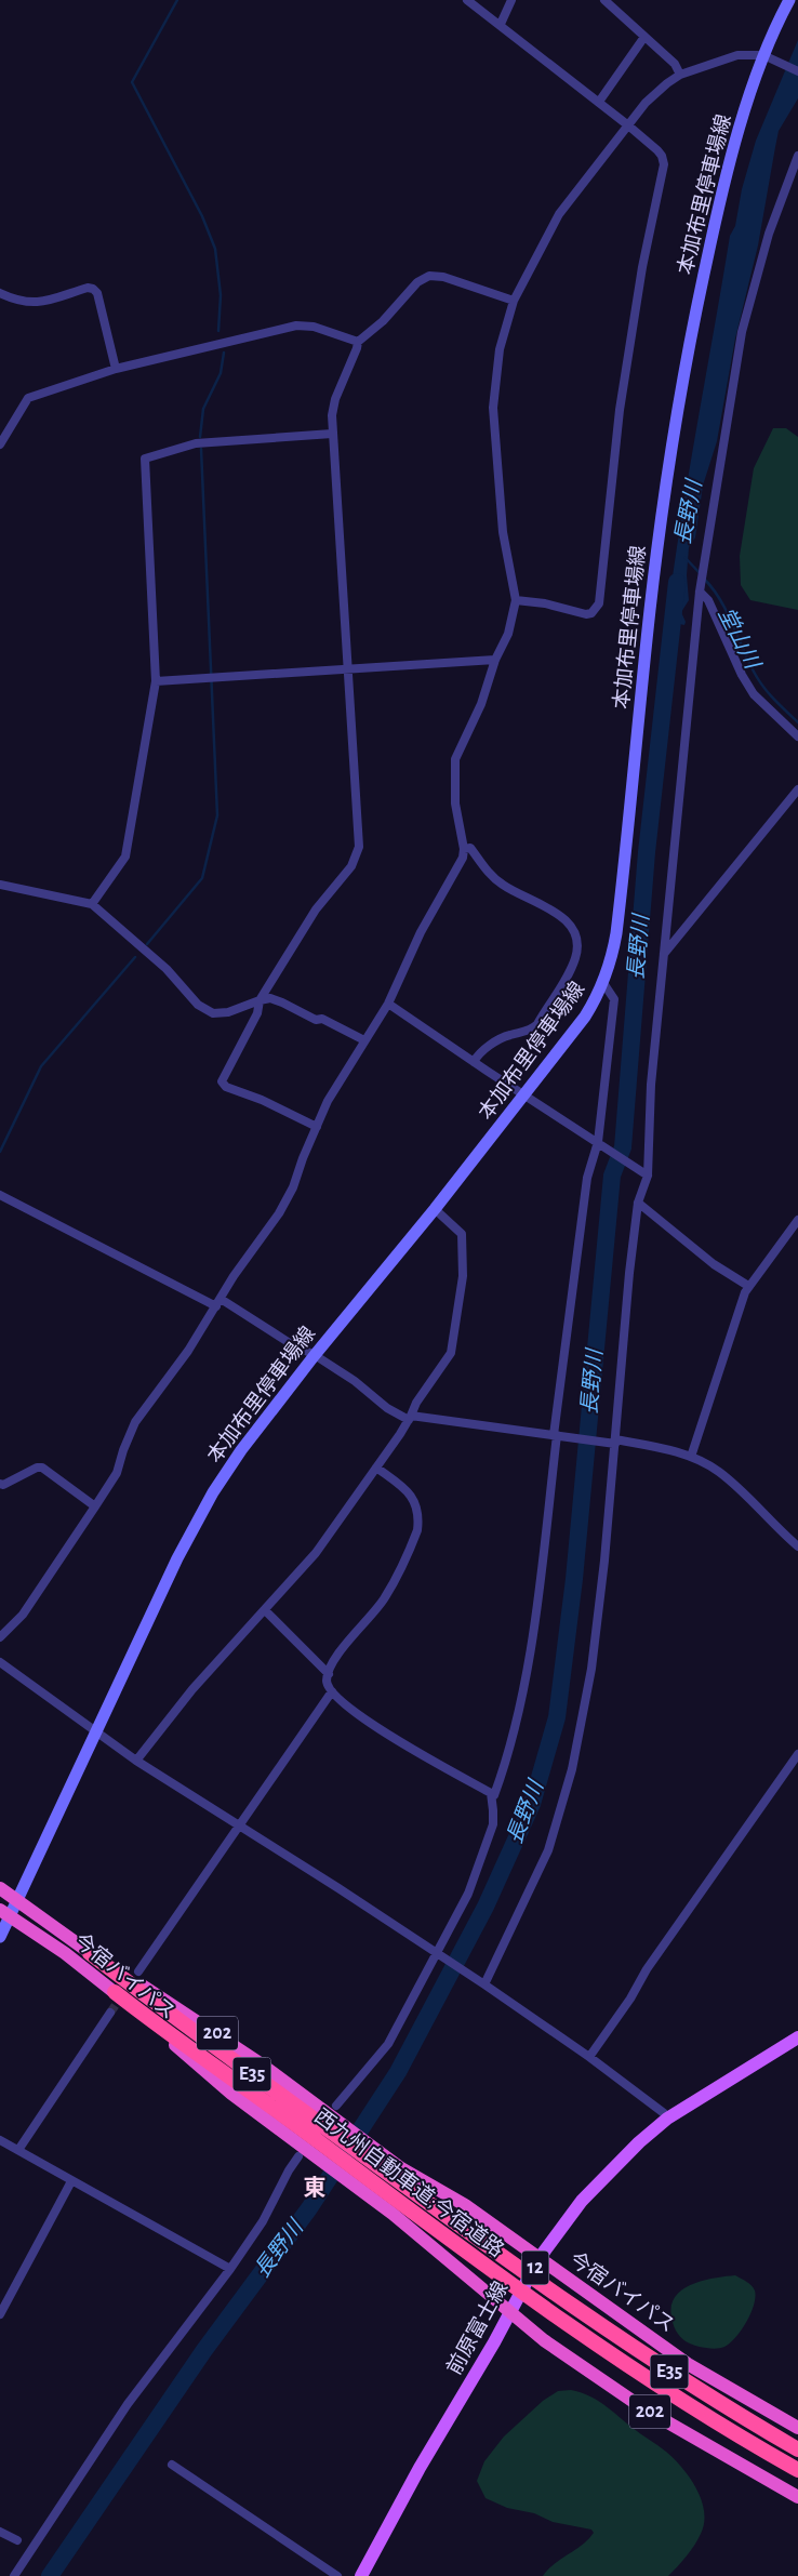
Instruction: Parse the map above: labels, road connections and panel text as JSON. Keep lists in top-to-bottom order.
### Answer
{
  "streets": {
    "highway": [
      "今宿バイパス",
      "202",
      "E35",
      "西九州自動車道;今宿道路"
    ],
    "main road": ["本加布里停車場線", "12", "前原富士線"]
  },
  "crossings": [
    ["本加布里停車場線", "今宿バイパス"],
    ["今宿バイパス", "西九州自動車道;今宿道路"],
    ["今宿バイパス", "前原富士線"]
  ],
  "districts": ["東"],
  "water": ["長野川", "堂山川"]
}
